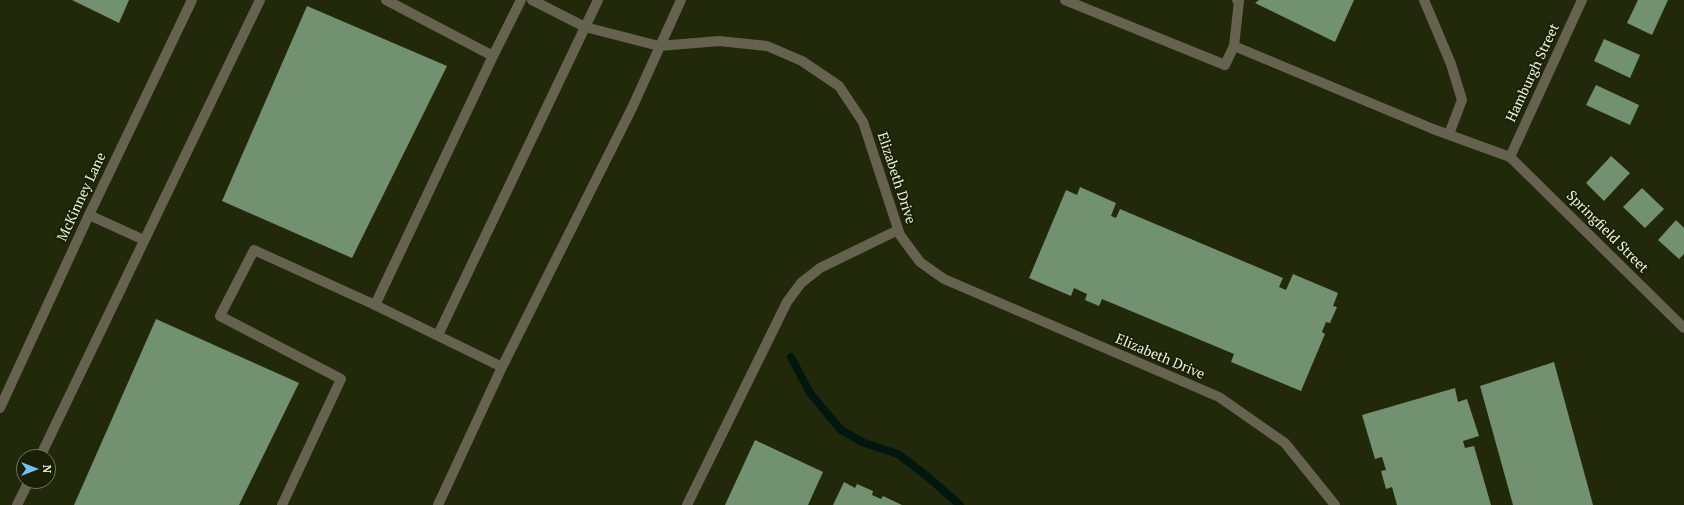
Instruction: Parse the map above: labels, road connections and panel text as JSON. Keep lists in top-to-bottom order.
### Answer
{
  "streets": {
    "street": [
      "Hamburgh Street",
      "Elizabeth Drive",
      "McKinney Lane",
      "Springfield Street"
    ]
  },
  "crossings": [
    ["Hamburgh Street", "Springfield Street"]
  ],
  "north": "right"
}
